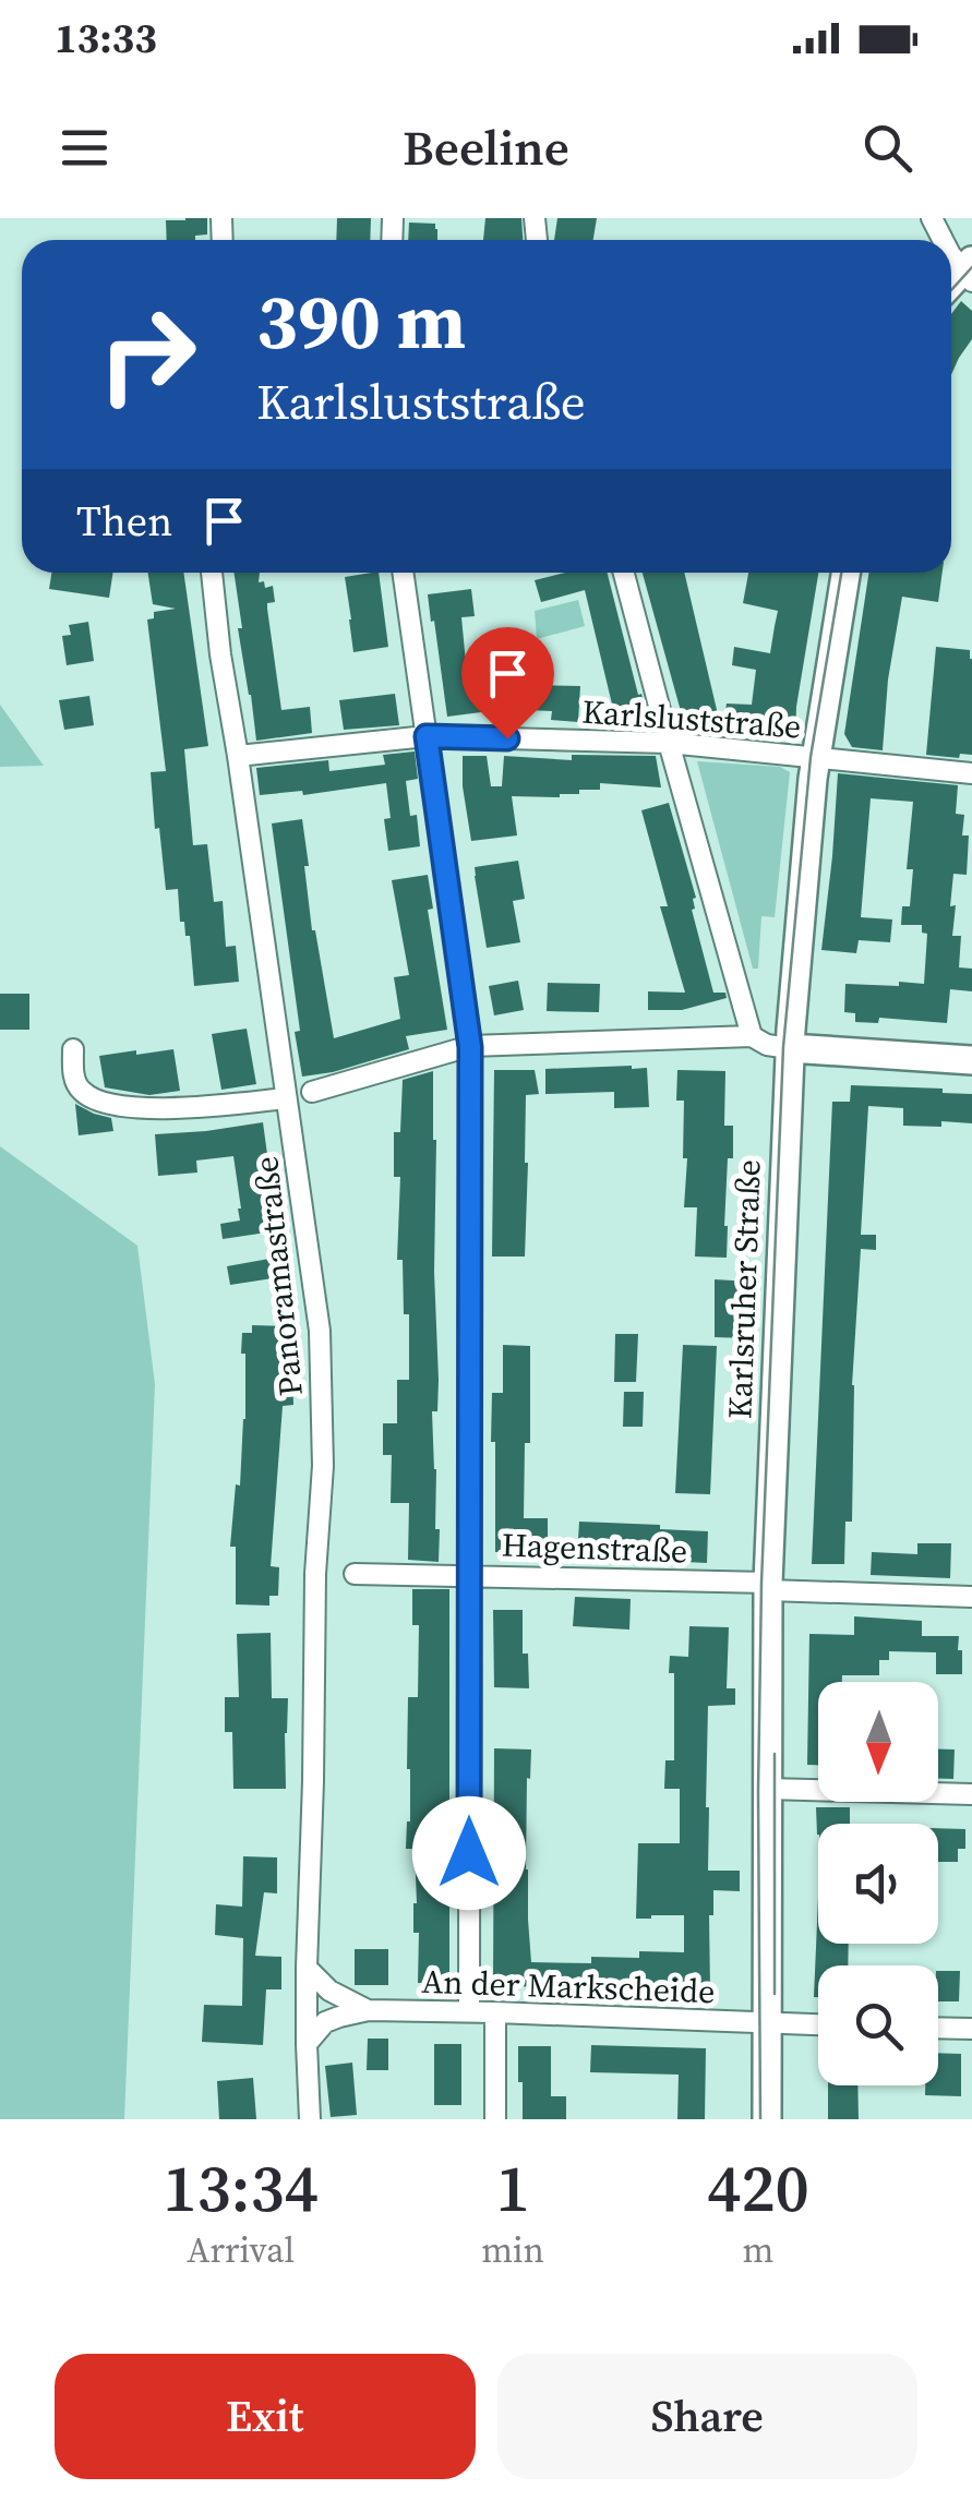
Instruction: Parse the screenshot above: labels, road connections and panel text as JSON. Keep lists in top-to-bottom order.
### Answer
{
  "streets": {
    "main road": ["Karlsruher Straße"],
    "street": [
      "Karlsluststraße",
      "Panoramastraße",
      "Hagenstraße",
      "An der Markscheide"
    ]
  },
  "crossings": [
    ["Karlsluststraße", "Panoramastraße"],
    ["Karlsluststraße", "Karlsruher Straße"],
    ["Panoramastraße", "An der Markscheide"],
    ["Karlsruher Straße", "Hagenstraße"],
    ["Karlsruher Straße", "An der Markscheide"]
  ],
  "north": "bottom",
  "page": {
    "status": "13:33",
    "header": "Beeline",
    "turn": ["390 m", "Karlsluststraße"],
    "then": "Then",
    "eta": [
      "13:34",
      "Arrival",
      "1",
      "min",
      "420",
      "m"
    ],
    "buttons": ["Exit", "Share"]
  }
}
